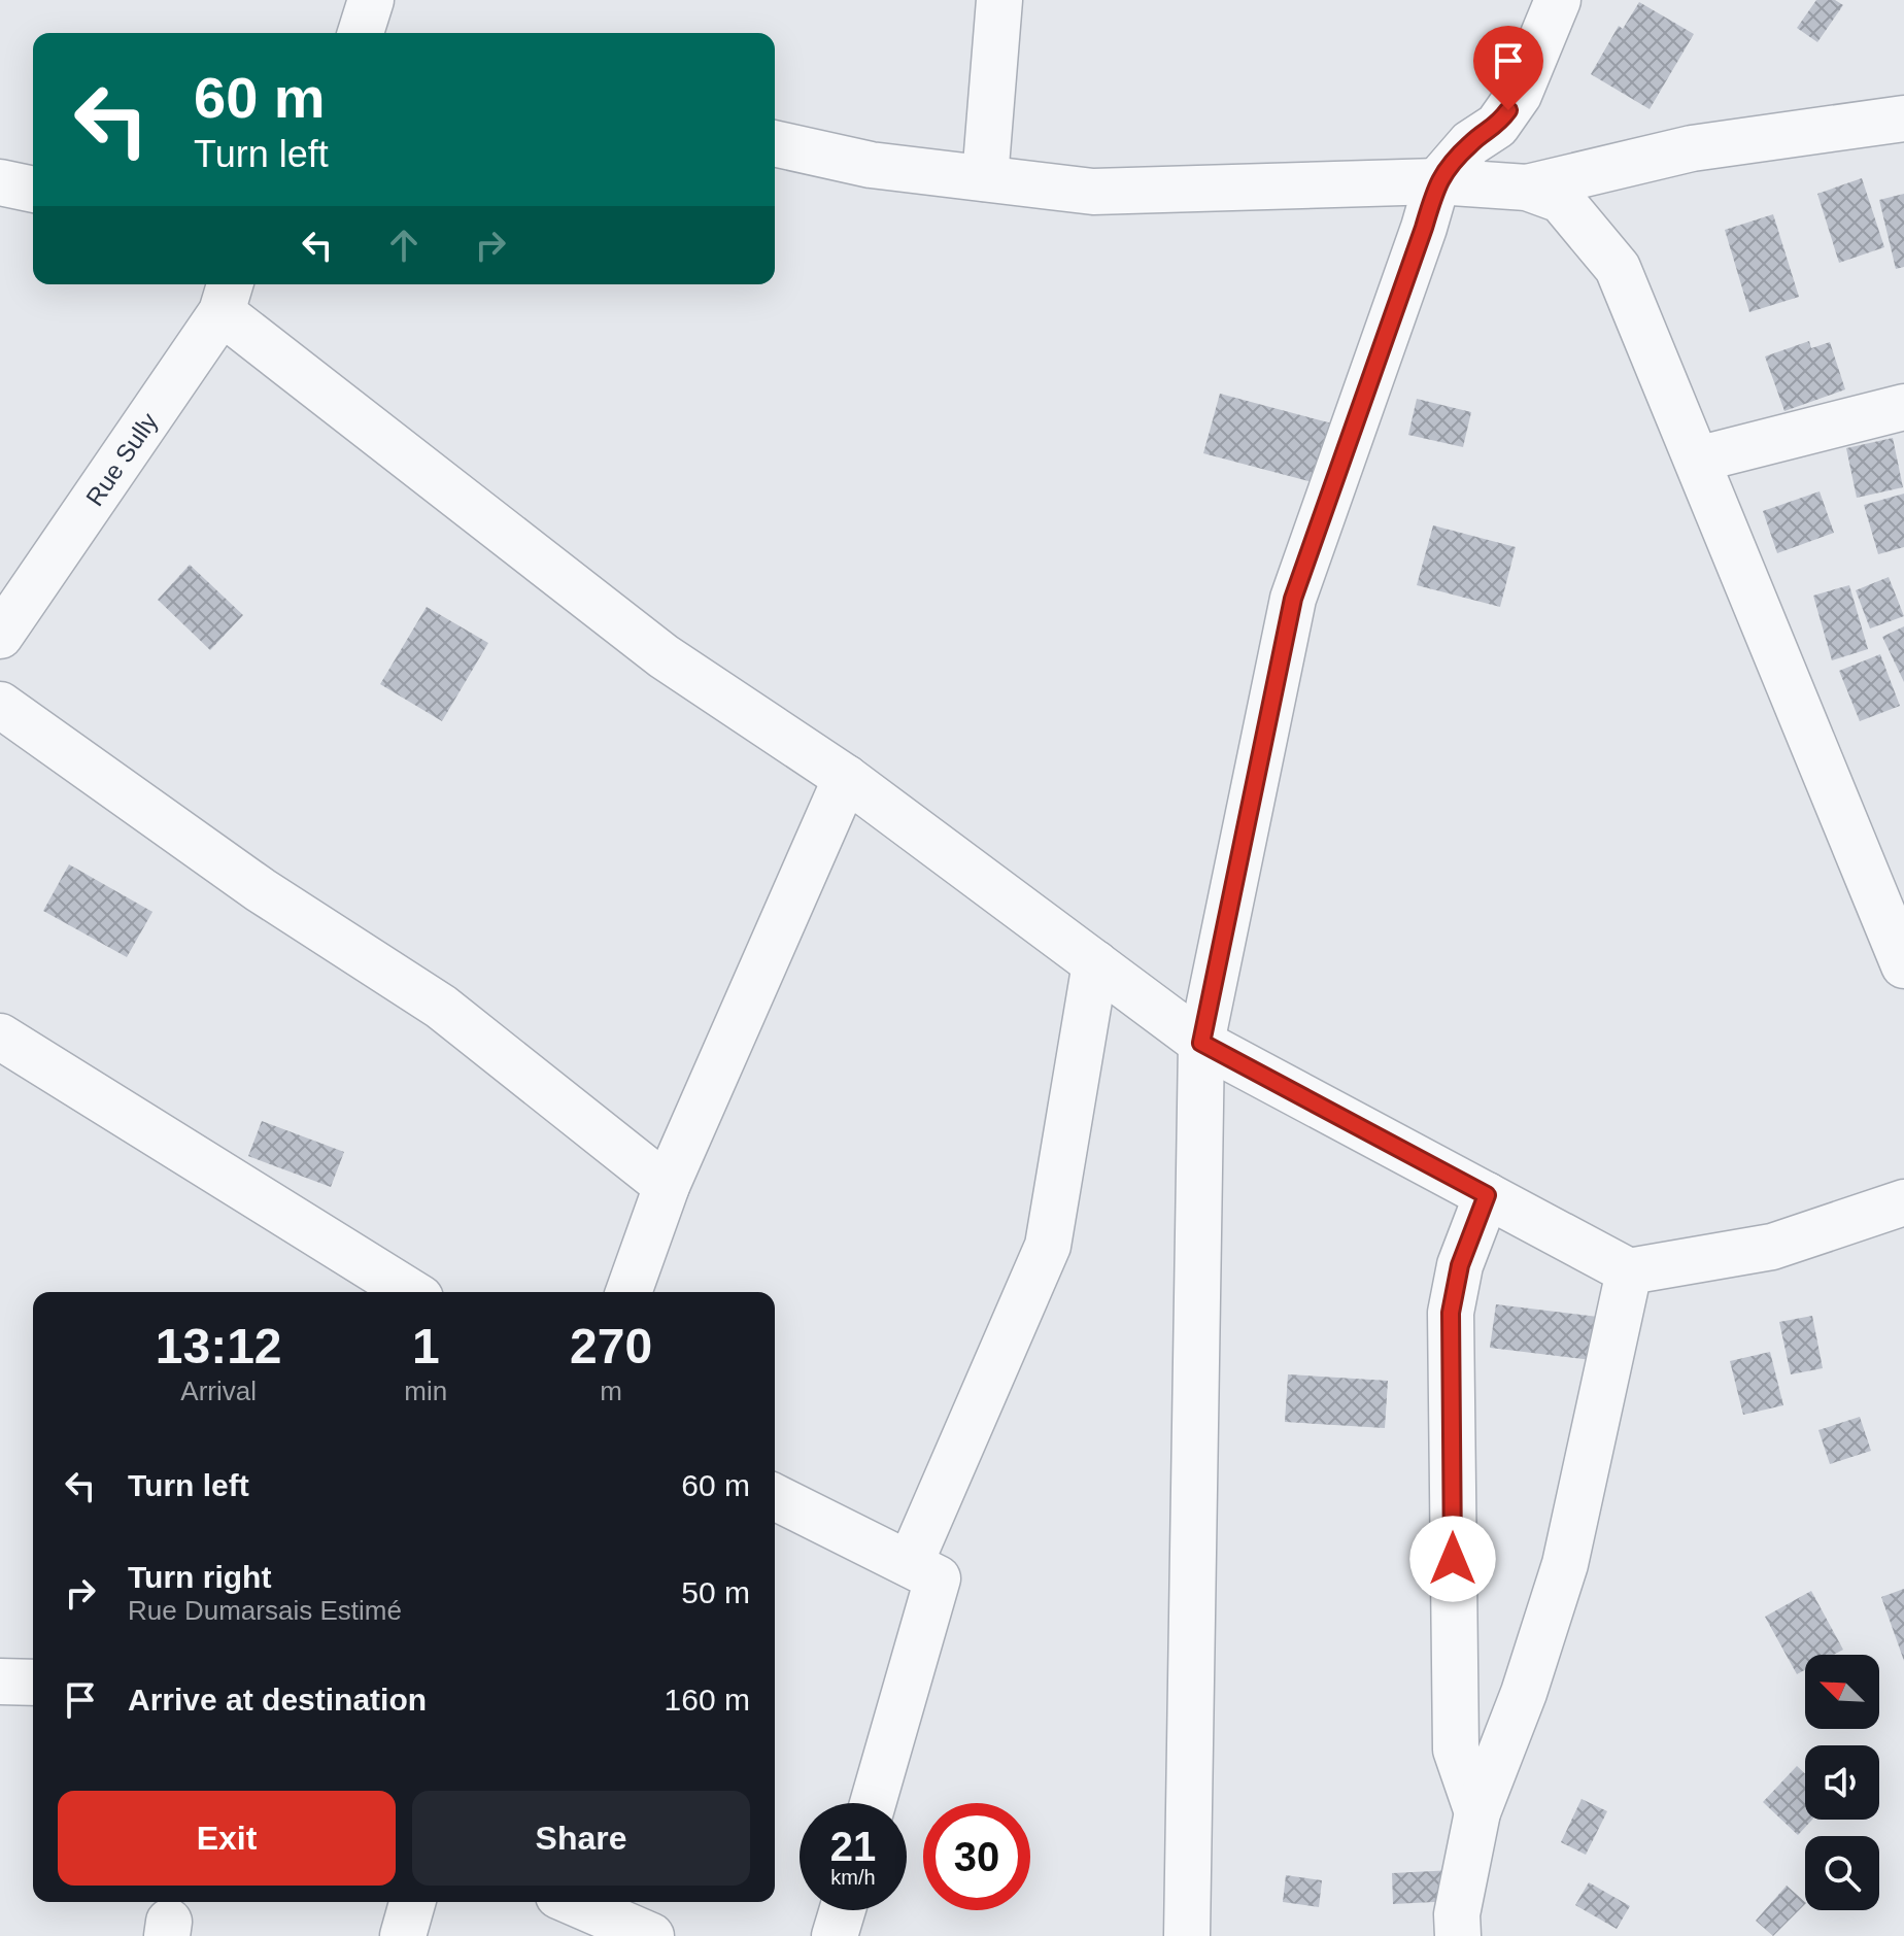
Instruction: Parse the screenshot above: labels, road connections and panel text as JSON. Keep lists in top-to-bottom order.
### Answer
{
  "streets": {
    "street": ["Rue Sully"]
  },
  "north": "top left",
  "page": {
    "turn": ["60 m", "Turn left"],
    "eta": [
      "13:12",
      "Arrival",
      "1",
      "min",
      "270",
      "m"
    ],
    "list": [
      {
        "name": "Turn left",
        "value": "60 m"
      },
      {
        "name": "Turn right",
        "note": "Rue Dumarsais Estimé",
        "value": "50 m"
      },
      {
        "name": "Arrive at destination",
        "value": "160 m"
      }
    ],
    "buttons": ["Exit", "Share"],
    "speed": "21 km/h",
    "limit": "30"
  }
}
